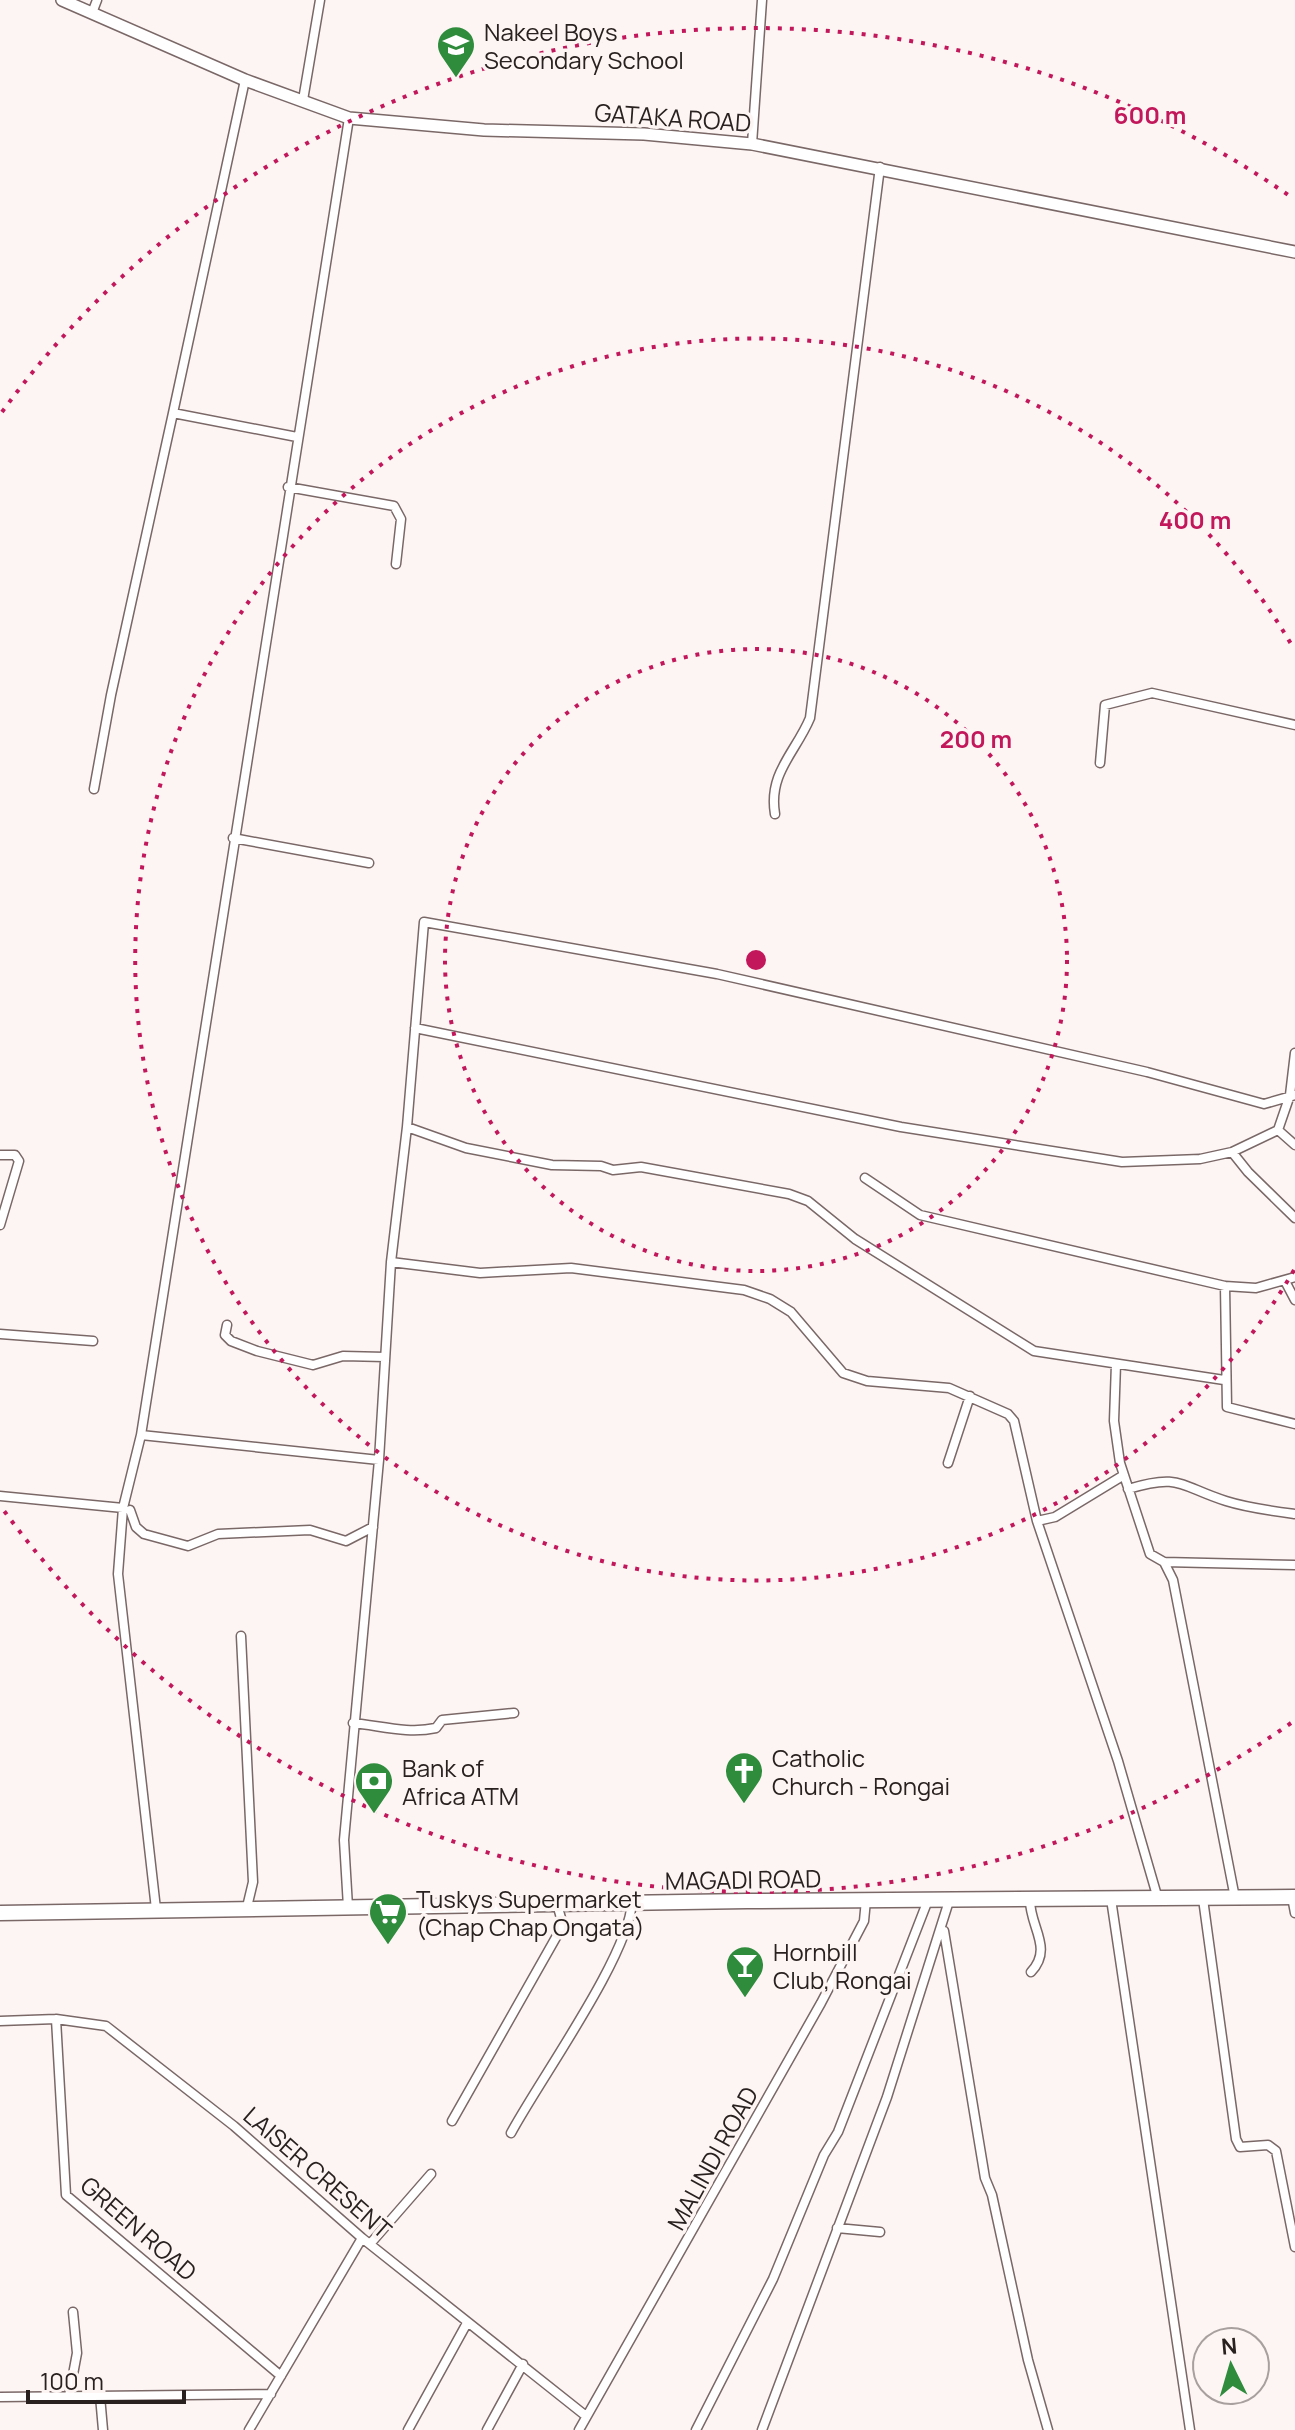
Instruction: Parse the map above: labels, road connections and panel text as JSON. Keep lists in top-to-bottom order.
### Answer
{
  "streets": {
    "highway": ["MAGADI ROAD"],
    "street": [
      "GATAKA ROAD",
      "MALINDI ROAD",
      "LAISER CRESENT",
      "GREEN ROAD"
    ]
  },
  "crossings": [
    ["MAGADI ROAD", "MALINDI ROAD"],
    ["MALINDI ROAD", "LAISER CRESENT"],
    ["LAISER CRESENT", "GREEN ROAD"]
  ],
  "places": {
    "school or university": ["Nakeel Boys Secondary School"],
    "church": ["Catholic Church - Rongai"],
    "bank": ["Bank of Africa ATM"],
    "supermarket": ["Tuskys Supermarket (Chap Chap Ongata)"],
    "bar": ["Hornbill Club, Rongai"]
  },
  "scale_bar": "100 m",
  "north": "top",
  "rings": ["600 m", "400 m", "200 m"]
}
